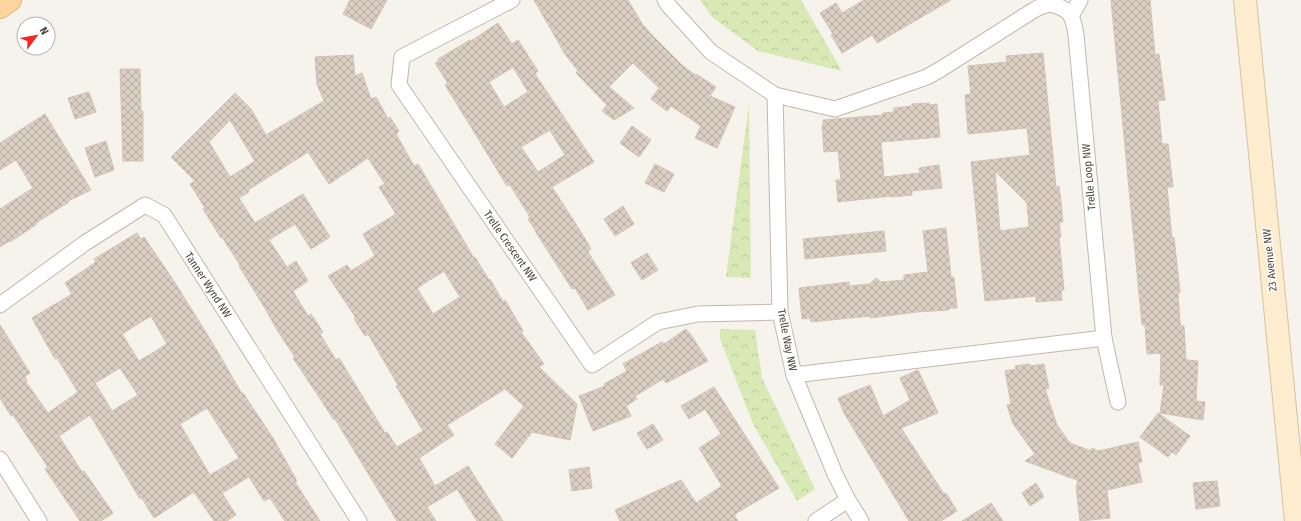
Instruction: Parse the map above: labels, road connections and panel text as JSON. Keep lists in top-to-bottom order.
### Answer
{
  "streets": {
    "main road": ["23 Avenue NW"],
    "street": [
      "Trelle Loop NW",
      "Trelle Crescent NW",
      "Tanner Wynd NW",
      "Trelle Way NW"
    ]
  },
  "crossings": [
    ["Trelle Crescent NW", "Trelle Way NW"]
  ],
  "north": "top right"
}
